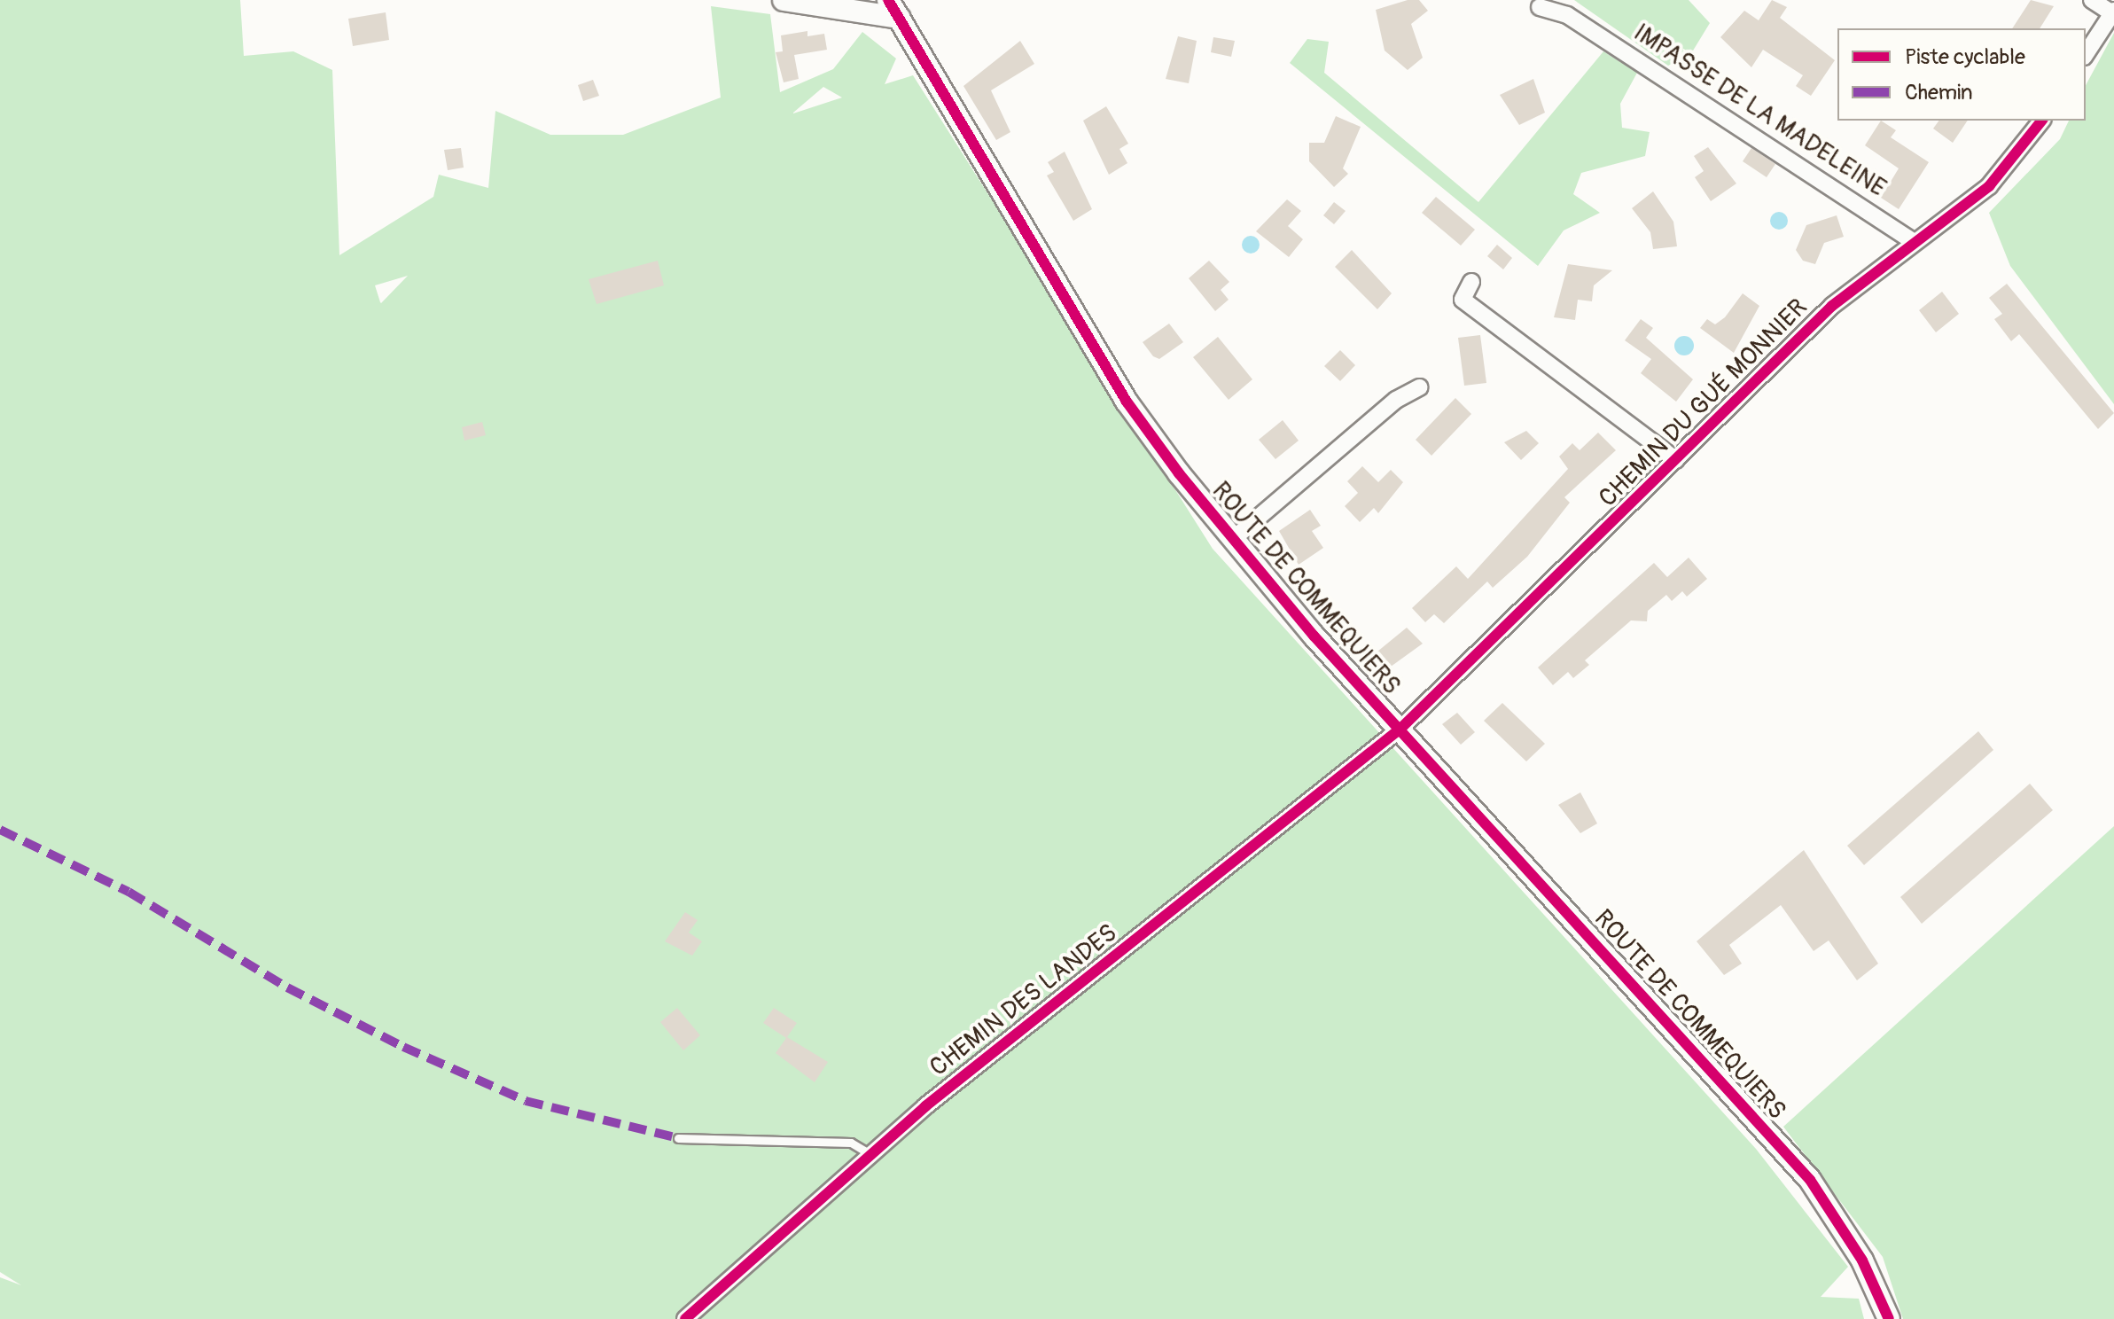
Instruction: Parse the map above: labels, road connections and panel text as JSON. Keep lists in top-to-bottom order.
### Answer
{
  "streets": {
    "street": [
      "IMPASSE DE LA MADELEINE",
      "CHEMIN DU GUÉ MONNIER",
      "ROUTE DE COMMEQUIERS",
      "CHEMIN DES LANDES"
    ]
  },
  "crossings": [
    ["IMPASSE DE LA MADELEINE", "CHEMIN DU GUÉ MONNIER"],
    ["CHEMIN DU GUÉ MONNIER", "ROUTE DE COMMEQUIERS"],
    ["CHEMIN DU GUÉ MONNIER", "CHEMIN DES LANDES"],
    ["ROUTE DE COMMEQUIERS", "CHEMIN DES LANDES"]
  ],
  "legend": ["Piste cyclable", "Chemin"]
}
